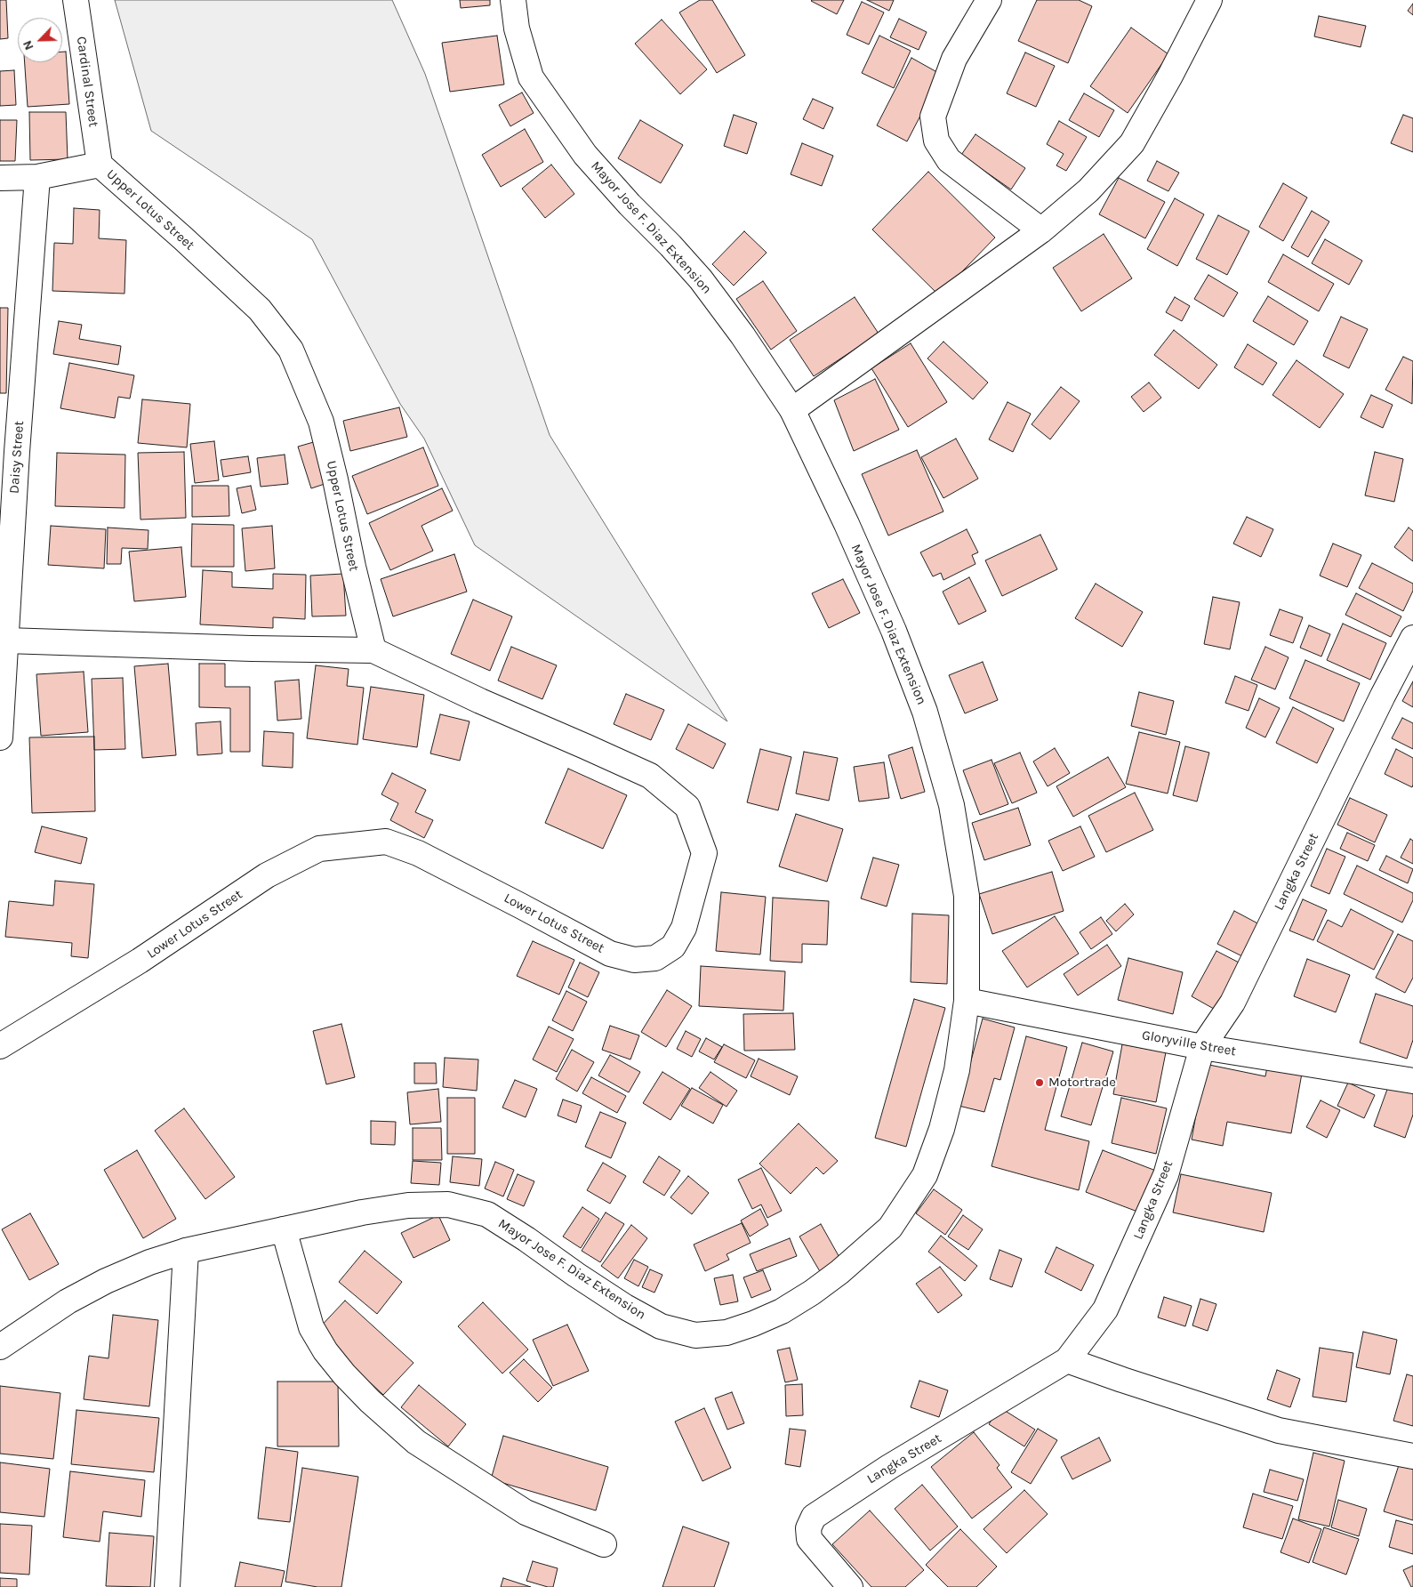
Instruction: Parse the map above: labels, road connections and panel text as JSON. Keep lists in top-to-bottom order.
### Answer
{
  "streets": {
    "street": [
      "Cardinal Street",
      "Upper Lotus Street",
      "Mayor Jose F. Diaz Extension",
      "Daisy Street",
      "Langka Street",
      "Lower Lotus Street",
      "Gloryville Street"
    ]
  },
  "crossings": [
    ["Cardinal Street", "Upper Lotus Street"],
    ["Upper Lotus Street", "Daisy Street"],
    ["Upper Lotus Street", "Lower Lotus Street"],
    ["Mayor Jose F. Diaz Extension", "Gloryville Street"],
    ["Langka Street", "Gloryville Street"]
  ],
  "places": ["Motortrade"],
  "north": "bottom left"
}
